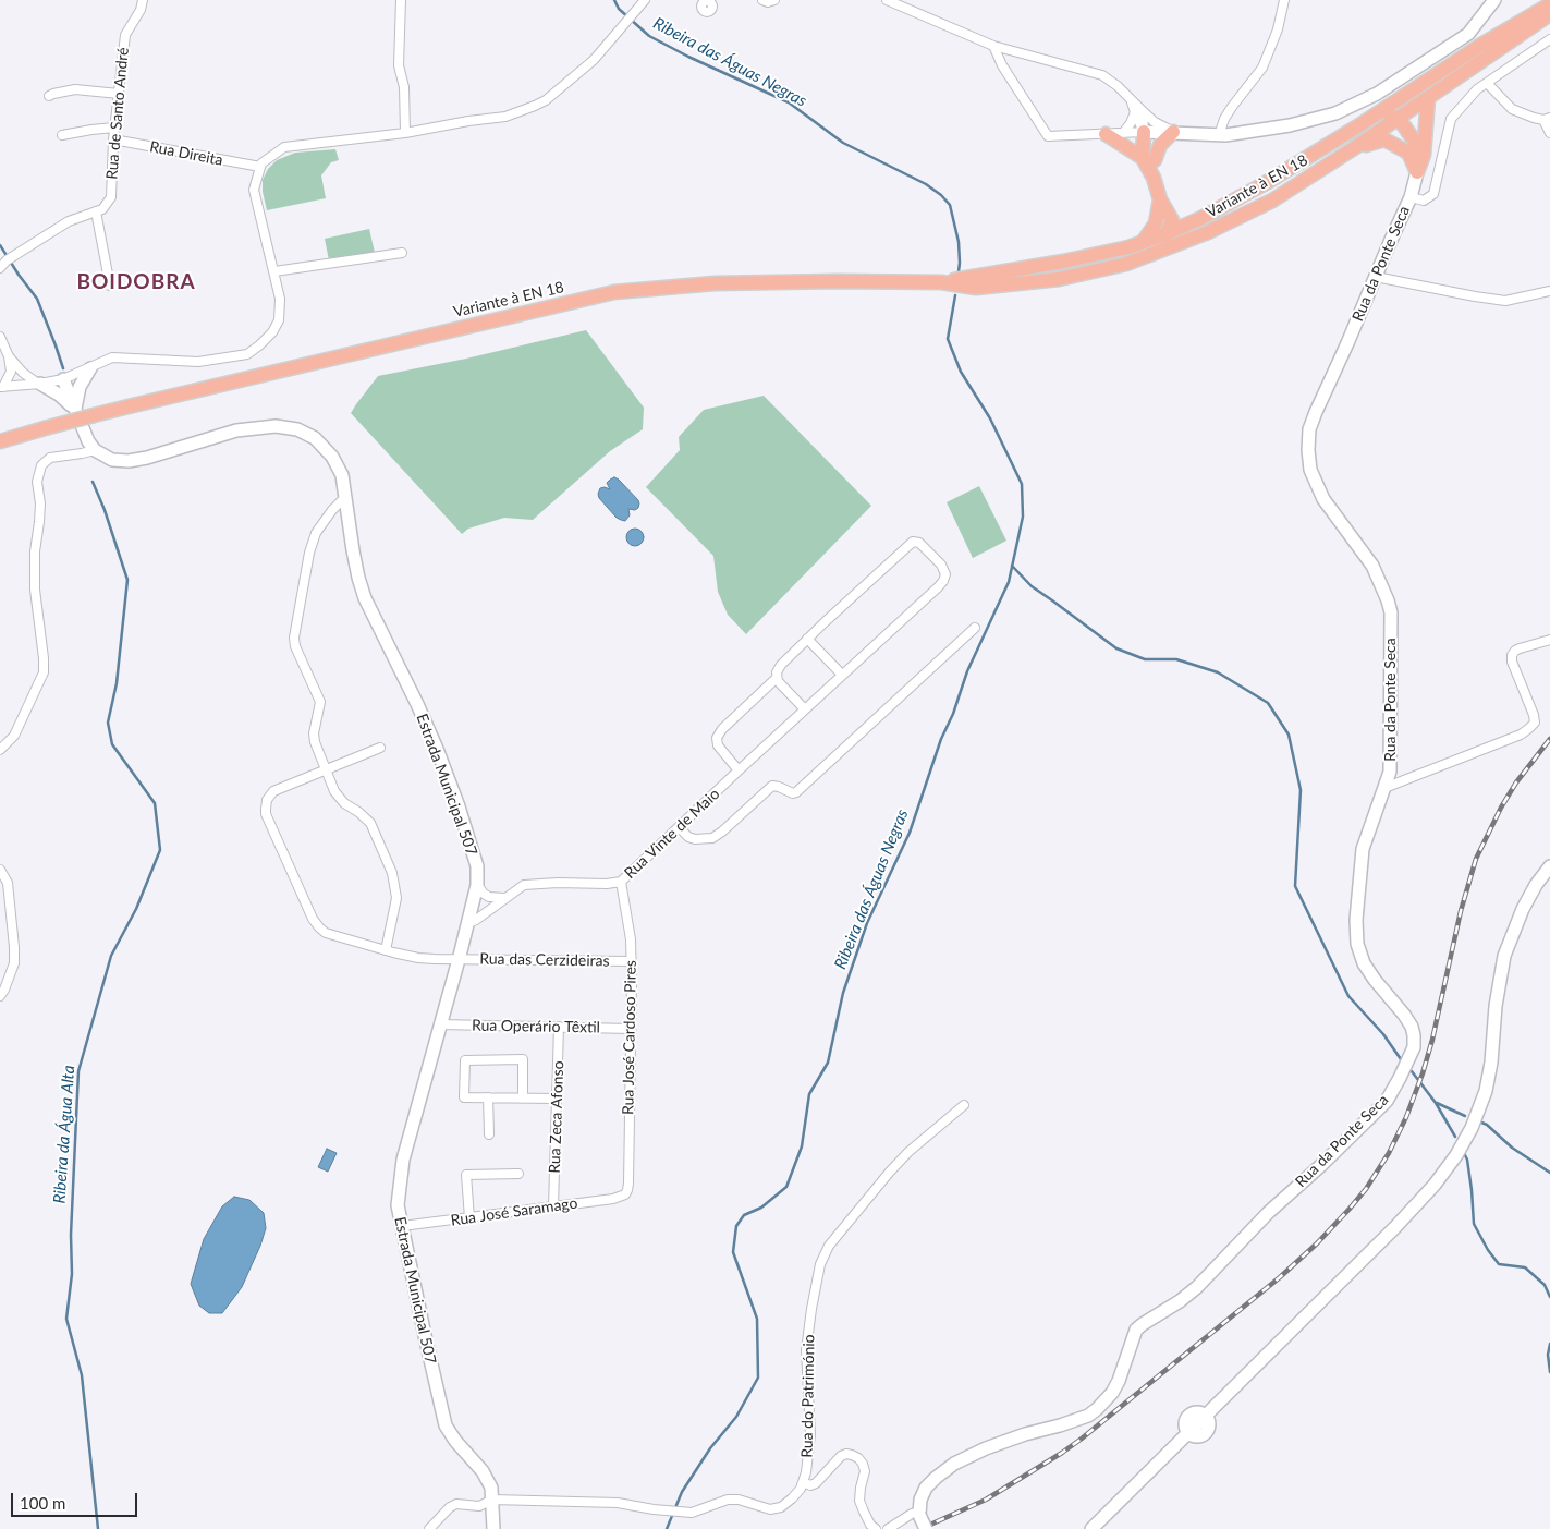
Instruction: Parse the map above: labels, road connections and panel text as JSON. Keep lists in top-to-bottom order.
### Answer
{
  "streets": {
    "main road": ["Variante à EN 18"],
    "street": [
      "Rua de Santo André",
      "Rua Direita",
      "Rua da Ponte Seca",
      "Estrada Municipal 507",
      "Rua Vinte de Maio",
      "Rua das Cerzideiras",
      "Rua Operário Têxtil",
      "Rua José Cardoso Pires",
      "Rua Zeca Afonso",
      "Rua José Saramago",
      "Rua do Património"
    ]
  },
  "crossings": [
    ["Rua de Santo André", "Rua Direita"],
    ["Estrada Municipal 507", "Rua Vinte de Maio"],
    ["Estrada Municipal 507", "Rua das Cerzideiras"],
    ["Estrada Municipal 507", "Rua Operário Têxtil"],
    ["Estrada Municipal 507", "Rua José Saramago"],
    ["Estrada Municipal 507", "Rua do Património"],
    ["Rua Vinte de Maio", "Rua José Cardoso Pires"],
    ["Rua das Cerzideiras", "Rua José Cardoso Pires"],
    ["Rua Operário Têxtil", "Rua José Cardoso Pires"],
    ["Rua Operário Têxtil", "Rua Zeca Afonso"],
    ["Rua José Cardoso Pires", "Rua José Saramago"],
    ["Rua Zeca Afonso", "Rua José Saramago"]
  ],
  "districts": ["BOIDOBRA"],
  "water": ["Ribeira das Águas Negras", "Ribeira da Água Alta"],
  "scale_bar": "100 m"
}
